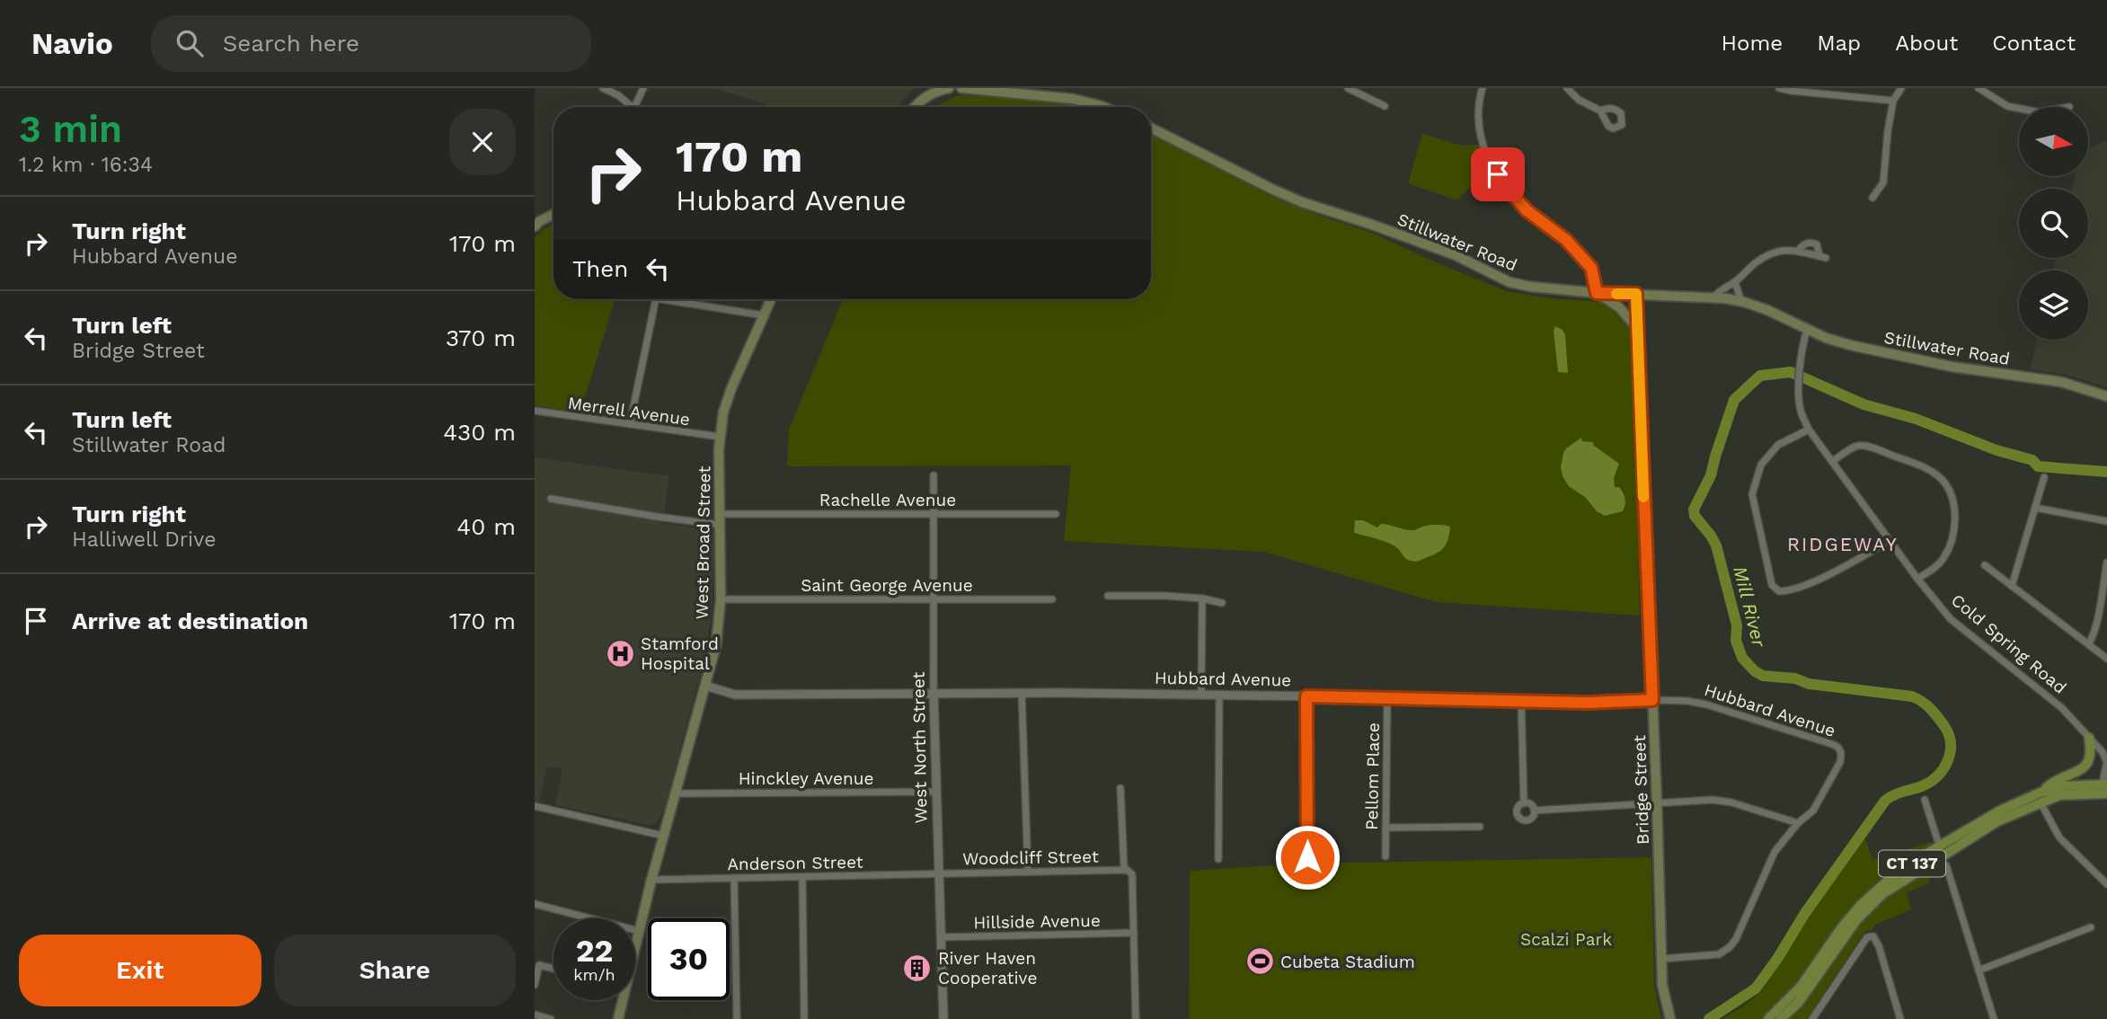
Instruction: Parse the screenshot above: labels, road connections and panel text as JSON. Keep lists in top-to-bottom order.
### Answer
{
  "streets": {
    "main road": [
      "Stillwater Road",
      "West Broad Street",
      "Bridge Street",
      "CT 137"
    ],
    "street": [
      "Merrell Avenue",
      "Rachelle Avenue",
      "Saint George Avenue",
      "Cold Spring Road",
      "Hubbard Avenue",
      "West North Street",
      "Pellom Place",
      "Hinckley Avenue",
      "Woodcliff Street",
      "Anderson Street",
      "Hillside Avenue"
    ]
  },
  "crossings": [
    ["Stillwater Road", "Cold Spring Road"],
    ["Stillwater Road", "Bridge Street"],
    ["Merrell Avenue", "West Broad Street"],
    ["Rachelle Avenue", "West Broad Street"],
    ["Rachelle Avenue", "West North Street"],
    ["West Broad Street", "Saint George Avenue"],
    ["West Broad Street", "Hubbard Avenue"],
    ["West Broad Street", "Hinckley Avenue"],
    ["West Broad Street", "Anderson Street"],
    ["Saint George Avenue", "West North Street"],
    ["Hubbard Avenue", "West North Street"],
    ["Hubbard Avenue", "Pellom Place"],
    ["Hubbard Avenue", "Bridge Street"],
    ["West North Street", "Hinckley Avenue"],
    ["West North Street", "Woodcliff Street"],
    ["West North Street", "Anderson Street"],
    ["West North Street", "Hillside Avenue"],
    ["Woodcliff Street", "Anderson Street"]
  ],
  "districts": ["RIDGEWAY"],
  "water": ["Mill River"],
  "parks": ["Scalzi Park"],
  "places": {
    "hospital": ["Stamford Hospital"],
    "sports": ["Cubeta Stadium"],
    "building": ["River Haven Cooperative"]
  },
  "north": "right",
  "page": {
    "header": "Navio",
    "search": "Search here",
    "nav": [
      "Home",
      "Map",
      "About",
      "Contact"
    ],
    "heading": ["3 min", "1.2 km · 16:34"],
    "turn": ["170 m", "Hubbard Avenue"],
    "list": [
      {
        "name": "Turn right",
        "note": "Hubbard Avenue",
        "value": "170 m"
      },
      {
        "name": "Turn left",
        "note": "Bridge Street",
        "value": "370 m"
      },
      {
        "name": "Turn left",
        "note": "Stillwater Road",
        "value": "430 m"
      },
      {
        "name": "Turn right",
        "note": "Halliwell Drive",
        "value": "40 m"
      },
      {
        "name": "Arrive at destination",
        "value": "170 m"
      }
    ],
    "then": "Then",
    "speed": "22 km/h",
    "limit": "30",
    "buttons": ["Exit", "Share"]
  }
}
